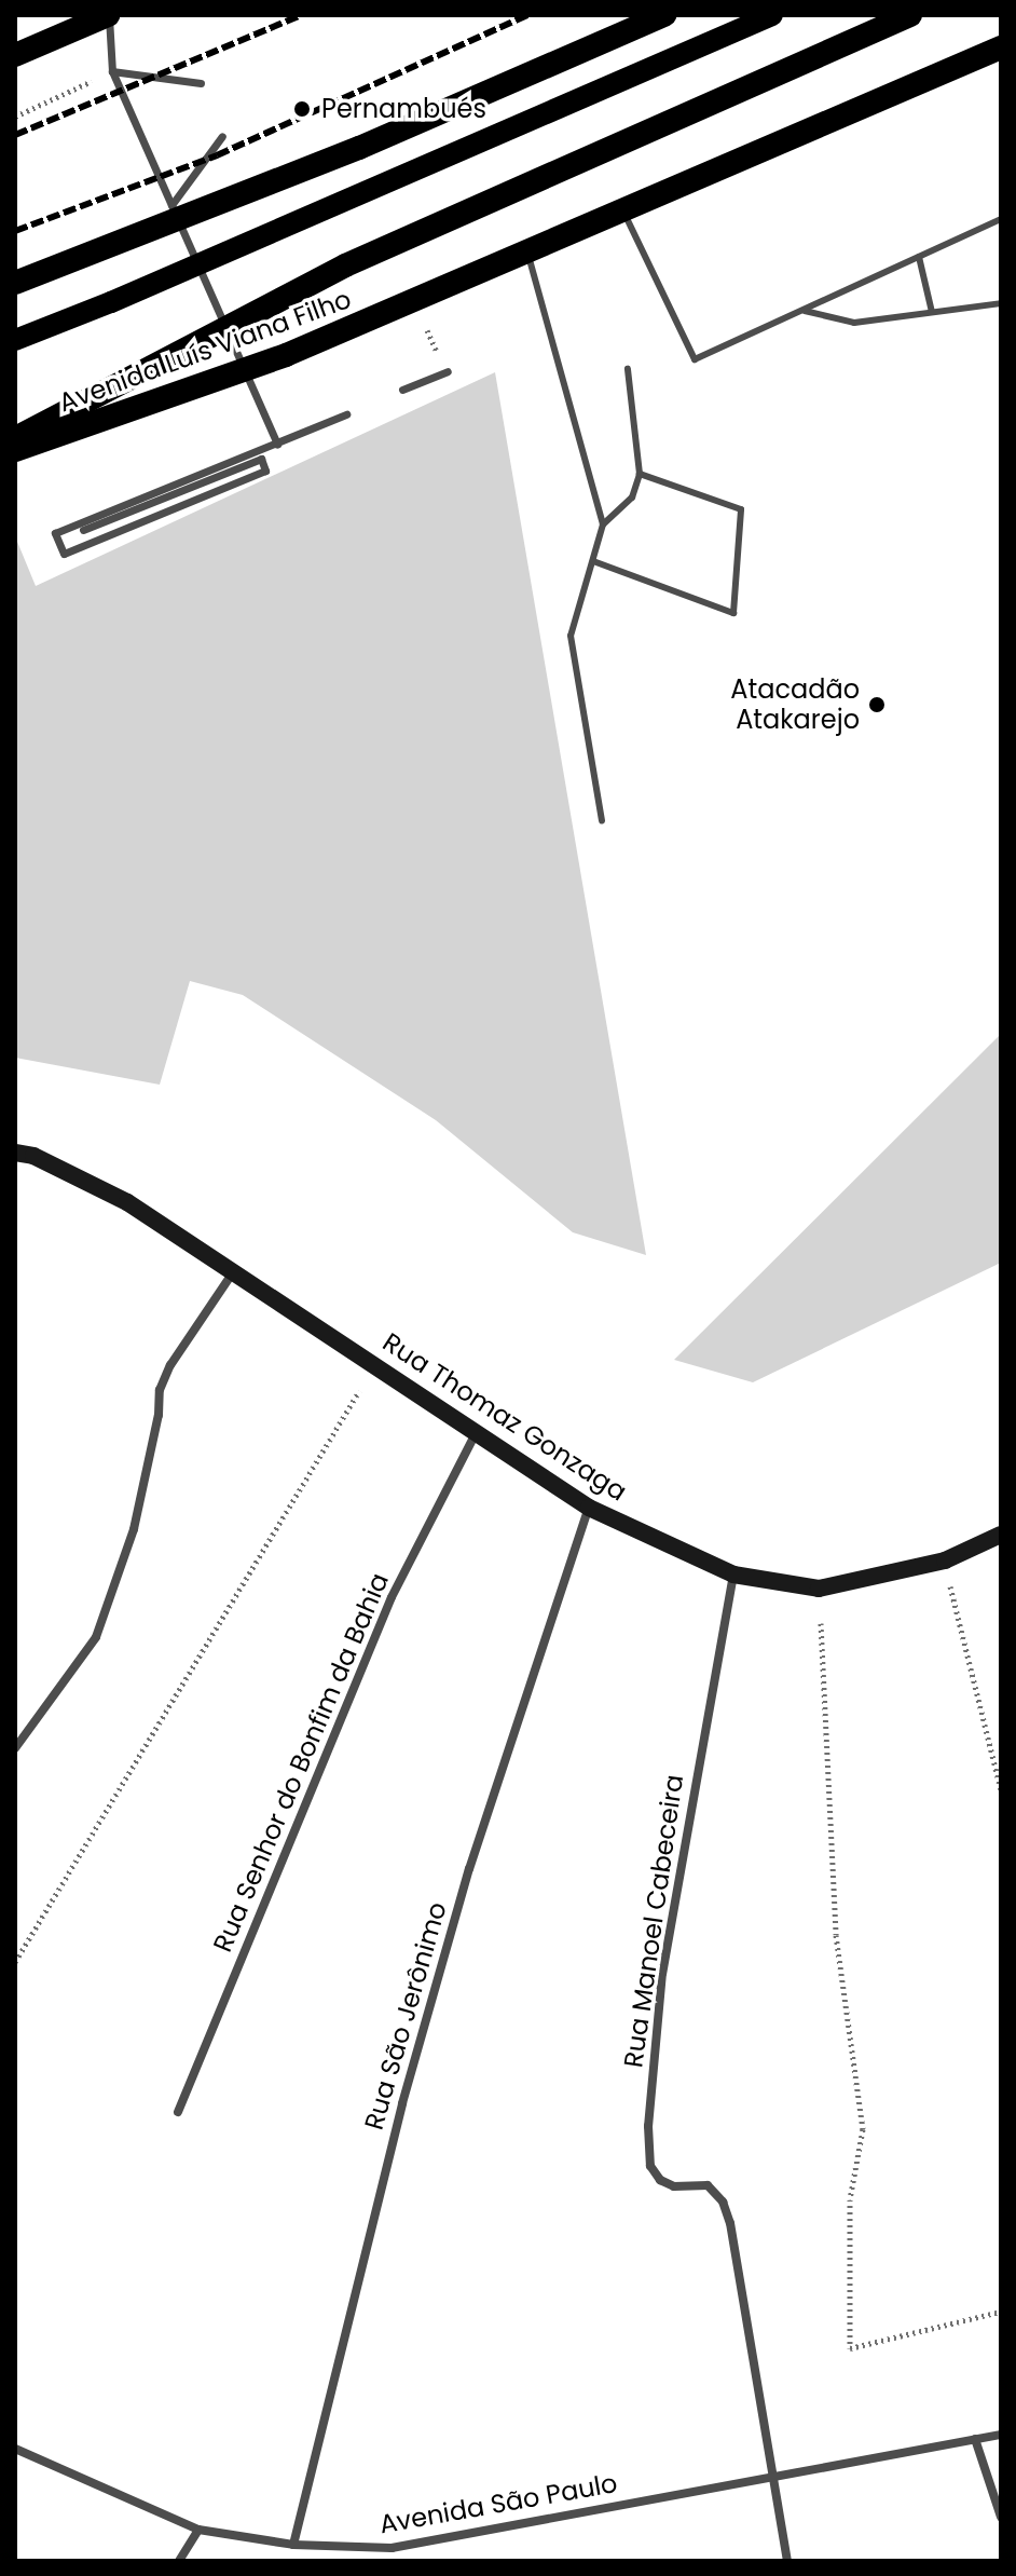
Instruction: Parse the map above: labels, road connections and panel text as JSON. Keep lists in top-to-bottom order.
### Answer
{
  "streets": {
    "highway": ["Avenida Luís Viana Filho"],
    "main road": ["Rua Thomaz Gonzaga"],
    "street": [
      "Rua Senhor do Bonfim da Bahia",
      "Rua Manoel Cabeceira",
      "Rua São Jerônimo",
      "Avenida São Paulo"
    ]
  },
  "crossings": [
    ["Rua Thomaz Gonzaga", "Rua Senhor do Bonfim da Bahia"],
    ["Rua Thomaz Gonzaga", "Rua Manoel Cabeceira"],
    ["Rua Thomaz Gonzaga", "Rua São Jerônimo"],
    ["Rua Manoel Cabeceira", "Avenida São Paulo"],
    ["Rua São Jerônimo", "Avenida São Paulo"]
  ],
  "places": ["Pernambués", "Atacadão Atakarejo"]
}
